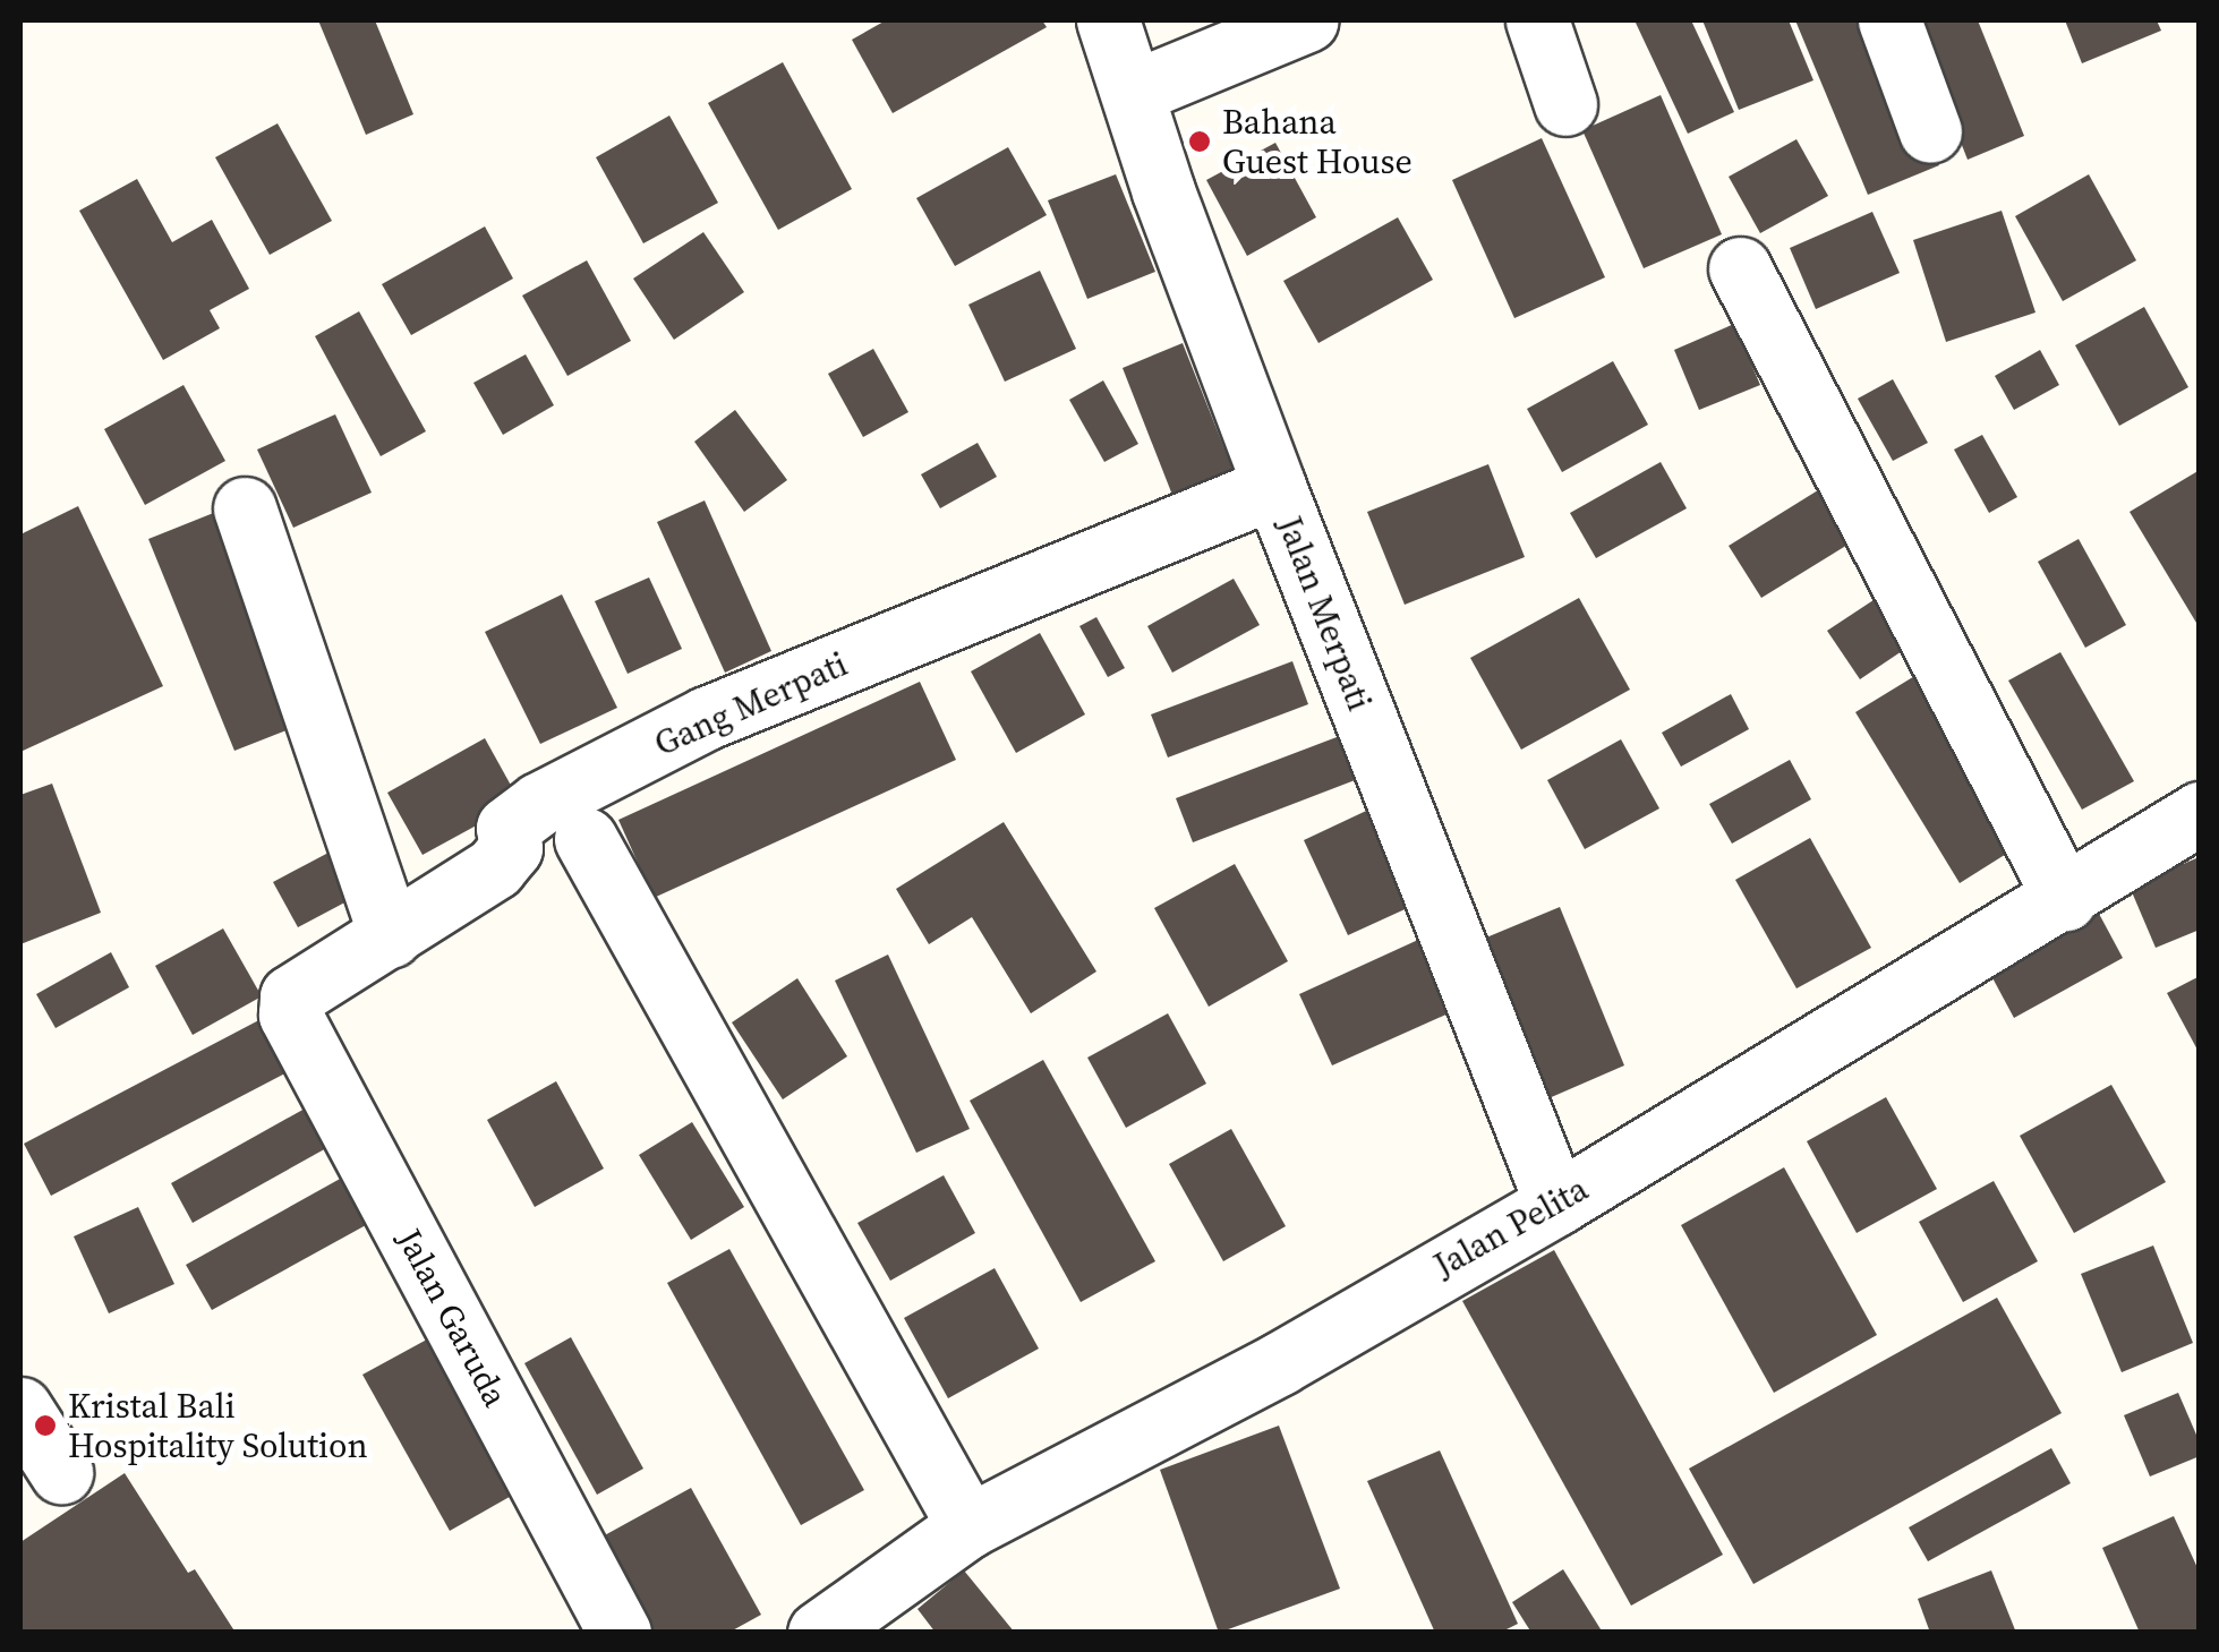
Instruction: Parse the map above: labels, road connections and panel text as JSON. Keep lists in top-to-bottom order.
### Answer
{
  "streets": {
    "street": [
      "Jalan Merpati",
      "Gang Merpati",
      "Jalan Pelita",
      "Jalan Garuda"
    ]
  },
  "crossings": [
    ["Jalan Merpati", "Gang Merpati"],
    ["Jalan Merpati", "Jalan Pelita"],
    ["Gang Merpati", "Jalan Garuda"]
  ],
  "places": ["Bahana Guest House", "Kristal Bali Hospitality Solution"]
}
